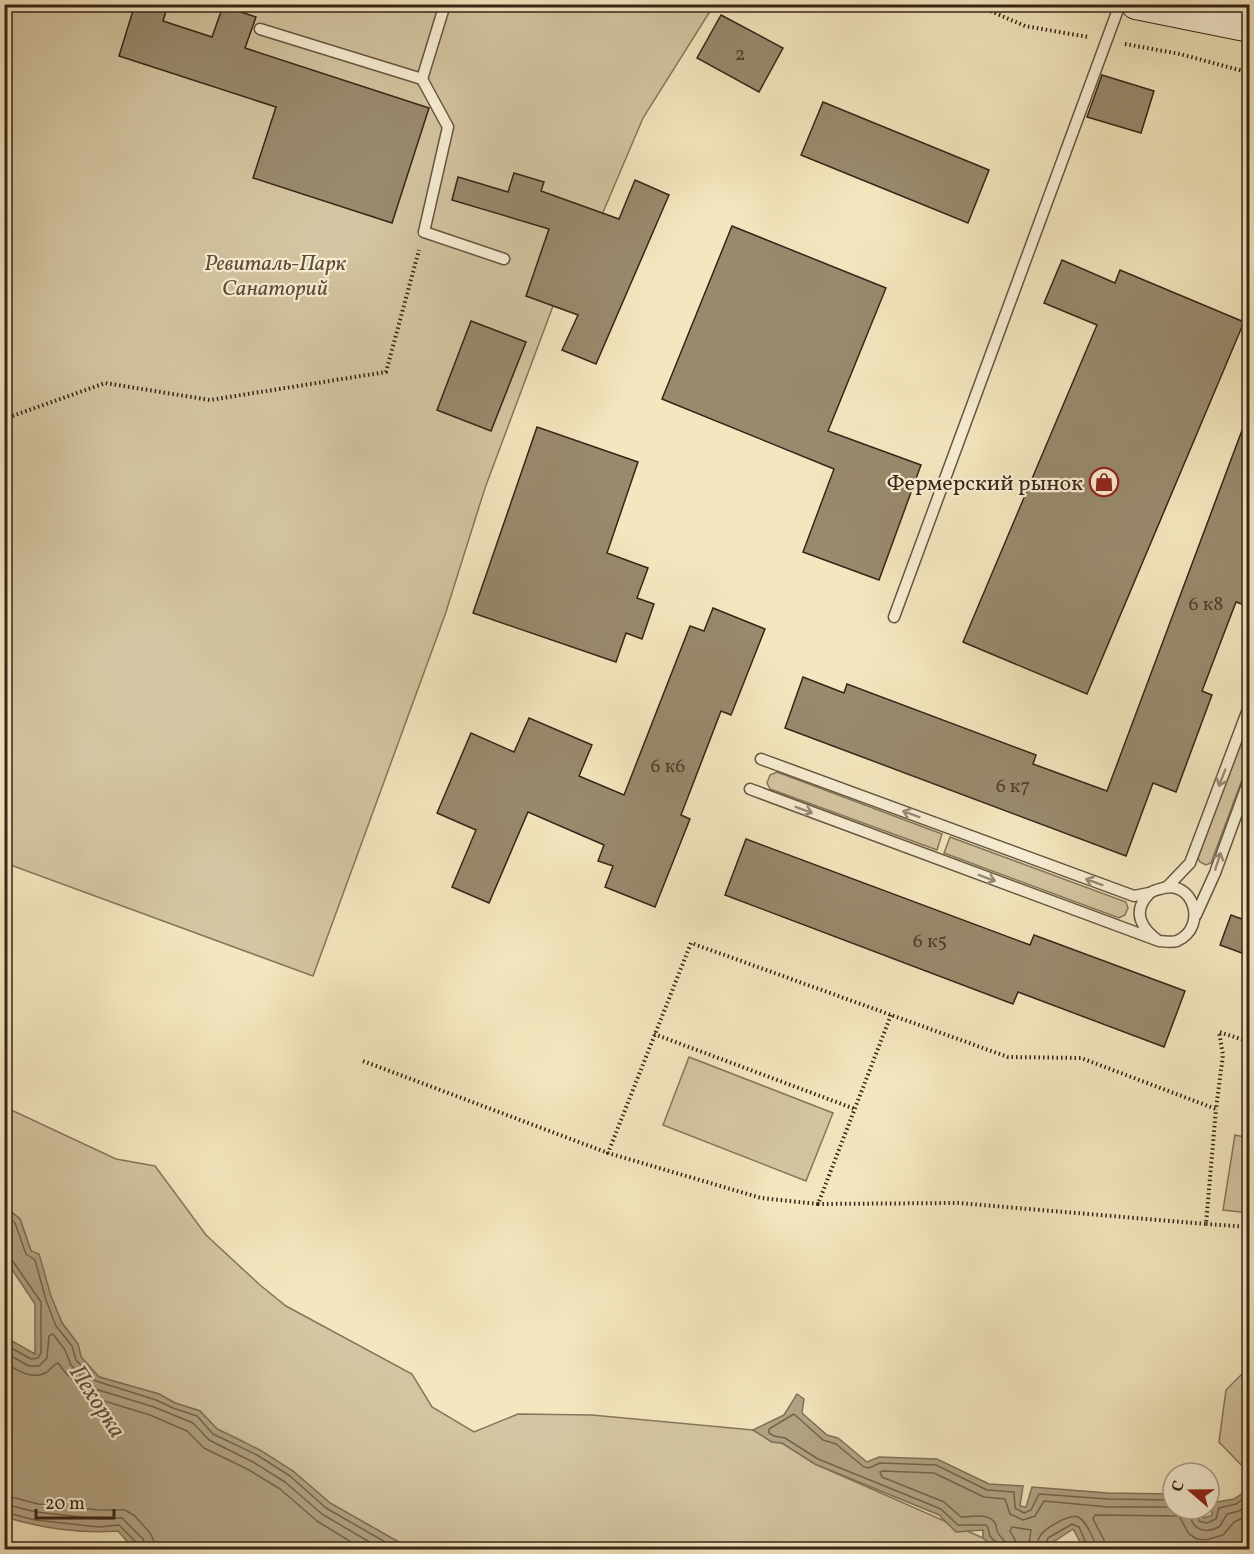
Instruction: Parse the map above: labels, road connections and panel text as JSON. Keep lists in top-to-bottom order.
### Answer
{
  "water": ["Пехорка"],
  "parks": ["Ревиталь-Парк Санаторий"],
  "places": {
    "shop": ["Фермерский рынок"]
  },
  "house_numbers": [
    "2",
    "6 к8",
    "6 к6",
    "6 к7",
    "6 к5"
  ],
  "scale_bar": "20 m",
  "north": "left"
}
